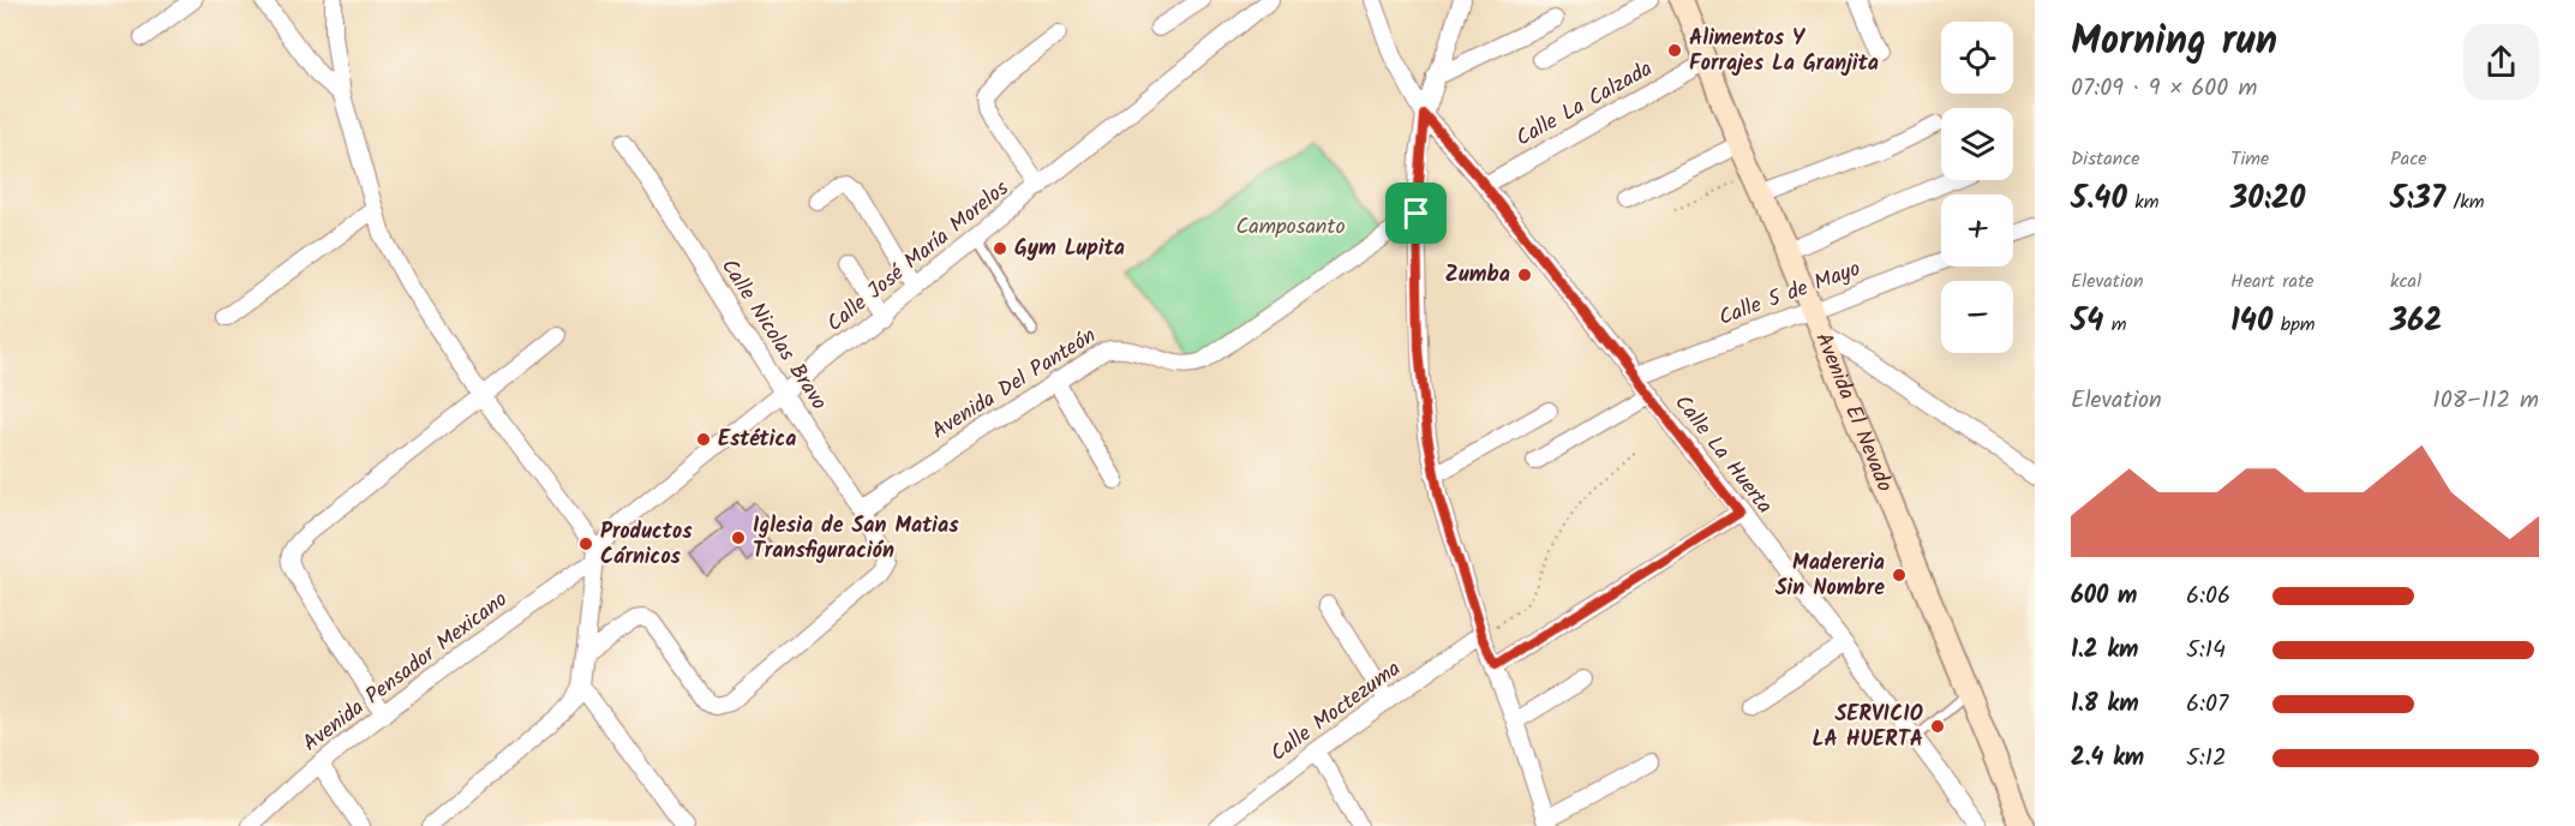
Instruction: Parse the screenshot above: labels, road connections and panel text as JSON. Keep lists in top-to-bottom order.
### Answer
{
  "streets": {
    "street": [
      "Calle La Calzada",
      "Calle José María Morelos",
      "Calle 5 de Mayo",
      "Calle Nicolas Bravo",
      "Avenida Del Panteón",
      "Avenida El Nevado",
      "Calle La Huerta",
      "Avenida Pensador Mexicano",
      "Calle Moctezuma"
    ]
  },
  "crossings": [
    ["Calle La Calzada", "Avenida El Nevado"],
    ["Calle La Calzada", "Calle La Huerta"],
    ["Calle José María Morelos", "Calle Nicolas Bravo"],
    ["Calle José María Morelos", "Avenida Pensador Mexicano"],
    ["Calle 5 de Mayo", "Avenida El Nevado"],
    ["Calle 5 de Mayo", "Calle La Huerta"],
    ["Calle Nicolas Bravo", "Avenida Del Panteón"]
  ],
  "parks": ["Camposanto"],
  "places": [
    "Alimentos Y Forrajes La Granjita",
    "Gym Lupita",
    "Zumba",
    "Estética",
    "Iglesia de San Matias Transfiguración",
    "Productos Cárnicos",
    "Madereria Sin Nombre",
    "SERVICIO LA HUERTA"
  ],
  "page": {
    "heading": ["Morning run", "07:09 · 9 × 600 m"],
    "map_buttons": ["+", "−"],
    "stats": [
      ["Distance", "5.40 km"],
      ["Time", "30:20"],
      ["Pace", "5:37 /km"],
      ["Elevation", "54 m"],
      ["Heart rate", "140 bpm"],
      ["kcal", "362"]
    ],
    "chart": ["Elevation", "108–112 m"],
    "list": [
      {
        "name": "600 m",
        "note": "6:06"
      },
      {
        "name": "1.2 km",
        "note": "5:14"
      },
      {
        "name": "1.8 km",
        "note": "6:07"
      },
      {
        "name": "2.4 km",
        "note": "5:12"
      }
    ]
  }
}
